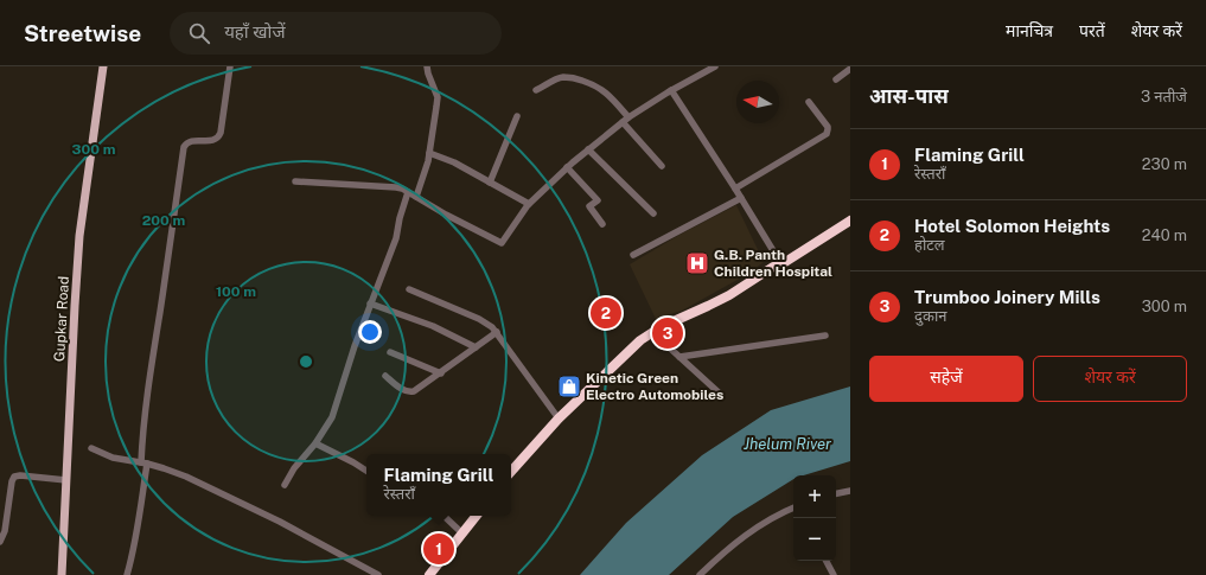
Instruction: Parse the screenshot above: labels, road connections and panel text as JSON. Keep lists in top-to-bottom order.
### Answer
{
  "streets": {
    "main road": ["Gupkar Road"]
  },
  "water": ["Jhelum River"],
  "places": {
    "hospital": ["G.B. Panth Children Hospital"],
    "shop": ["Kinetic Green Electro Automobiles"]
  },
  "north": "left",
  "page": {
    "header": "Streetwise",
    "search": "यहाँ खोजें",
    "nav": ["मानचित्र", "परतें", "शेयर करें"],
    "heading": ["आस-पास", "3 नतीजे"],
    "list": [
      {
        "mark": "1",
        "name": "Flaming Grill",
        "note": "रेस्तराँ",
        "value": "230 m"
      },
      {
        "mark": "2",
        "name": "Hotel Solomon Heights",
        "note": "होटल",
        "value": "240 m"
      },
      {
        "mark": "3",
        "name": "Trumboo Joinery Mills",
        "note": "दुकान",
        "value": "300 m"
      }
    ],
    "pins": ["2", "3", "1"],
    "buttons": ["सहेजें", "शेयर करें"],
    "popup": ["Flaming Grill", "रेस्तराँ"],
    "map_buttons": ["+", "−"]
  },
  "rings": ["300 m", "200 m", "100 m"]
}
